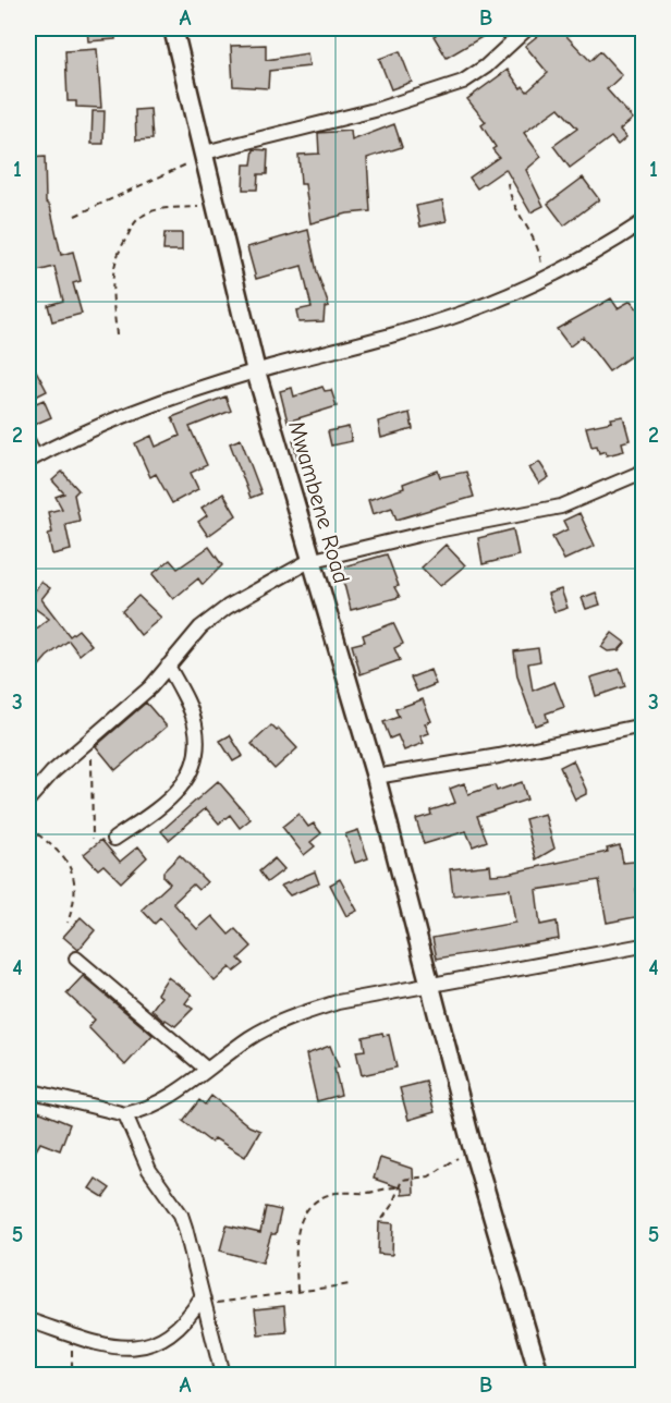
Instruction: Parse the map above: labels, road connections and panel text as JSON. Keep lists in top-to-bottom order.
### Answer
{
  "streets": {
    "street": ["Mwambene Road"]
  },
  "grid": {
    "columns": ["A", "B"],
    "rows": [
      "1",
      "2",
      "3",
      "4",
      "5"
    ]
  }
}
